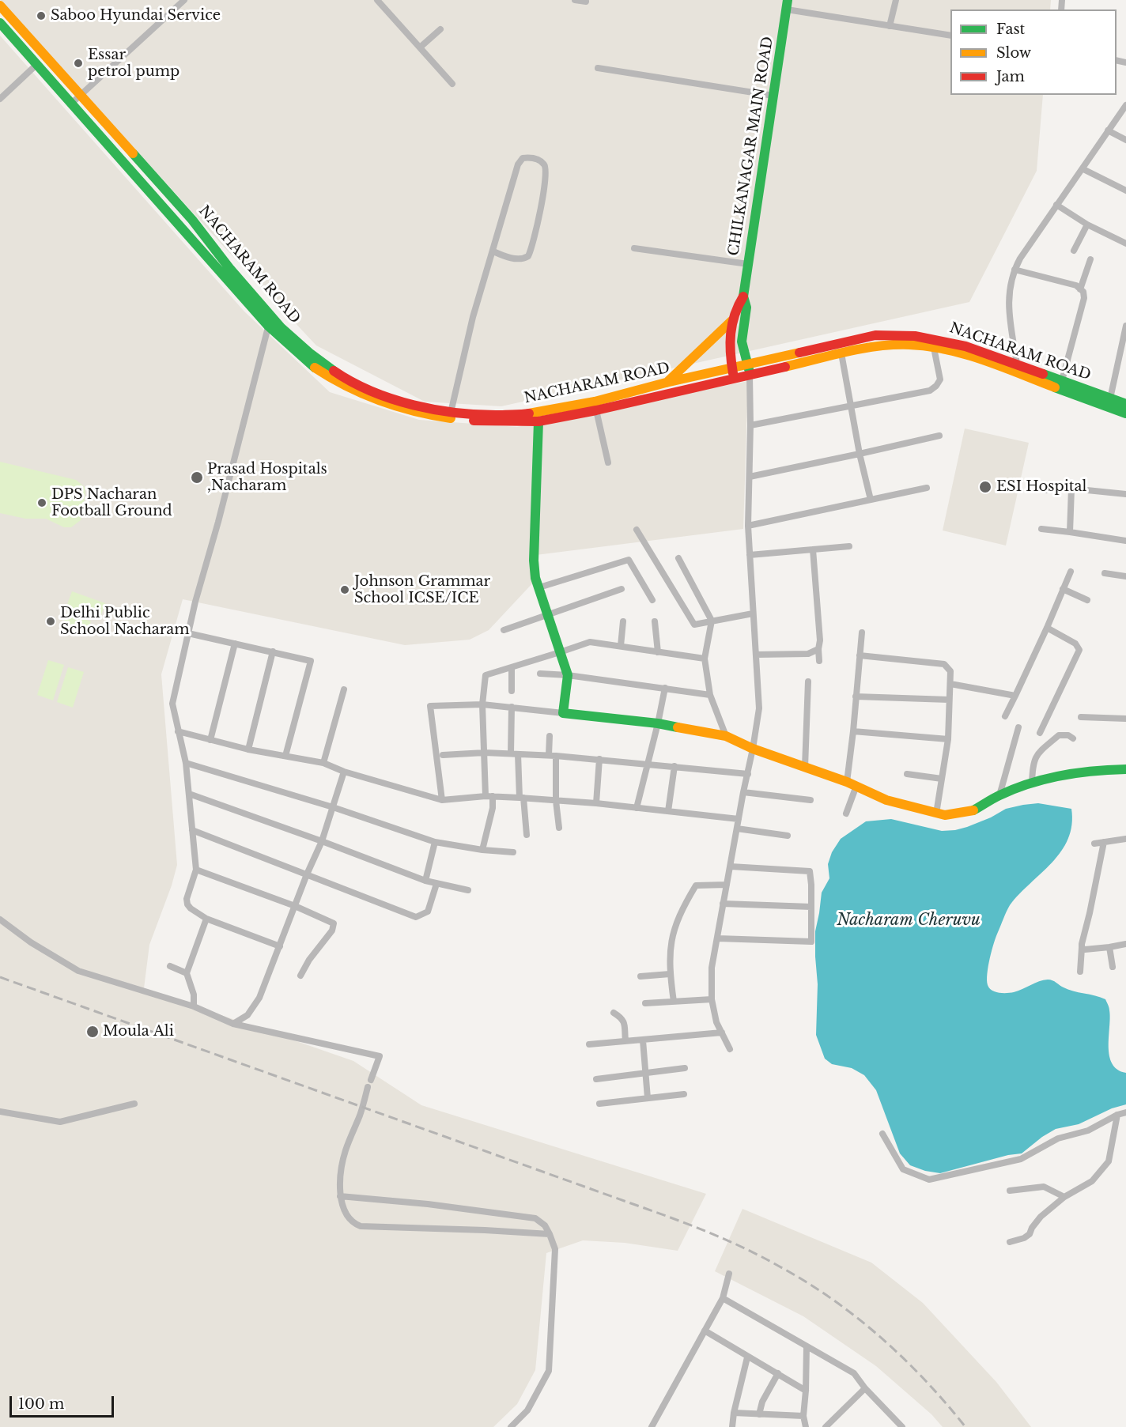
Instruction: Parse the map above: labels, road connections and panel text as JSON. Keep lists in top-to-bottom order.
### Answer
{
  "streets": {
    "main road": ["CHILKANAGAR MAIN ROAD", "NACHARAM ROAD"]
  },
  "water": ["Nacharam Cheruvu"],
  "places": [
    "Saboo Hyundai Service",
    "Essar petrol pump",
    "Prasad Hospitals ,Nacharam",
    "ESI Hospital",
    "DPS Nacharan Football Ground",
    "Johnson Grammar School ICSE/ICE",
    "Delhi Public School Nacharam",
    "Moula Ali"
  ],
  "legend": ["Fast", "Slow", "Jam"],
  "scale_bar": "100 m"
}
